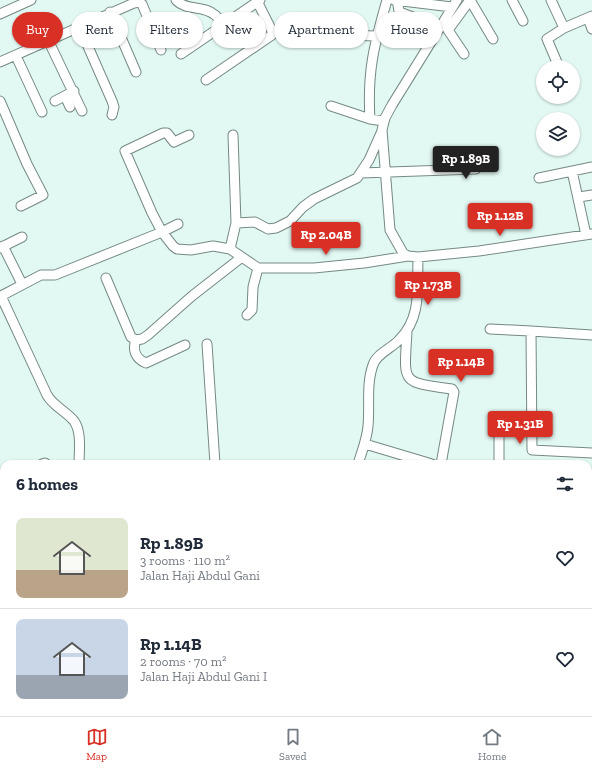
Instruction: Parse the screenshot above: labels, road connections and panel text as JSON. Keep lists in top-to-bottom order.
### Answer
{
  "page": {
    "chip": [
      "Buy",
      "Rent",
      "Filters",
      "New",
      "Apartment",
      "House"
    ],
    "price": [
      "Rp 1.89B",
      "Rp 1.12B",
      "Rp 2.04B",
      "Rp 1.73B",
      "Rp 1.14B",
      "Rp 1.31B"
    ],
    "heading": "6 homes",
    "list": [
      {
        "name": "Rp 1.89B",
        "note": "3 rooms · 110 m² · Jalan Haji Abdul Gani"
      },
      {
        "name": "Rp 1.14B",
        "note": "2 rooms · 70 m² · Jalan Haji Abdul Gani I"
      }
    ],
    "tabs": ["Map", "Saved", "Home"]
  }
}
